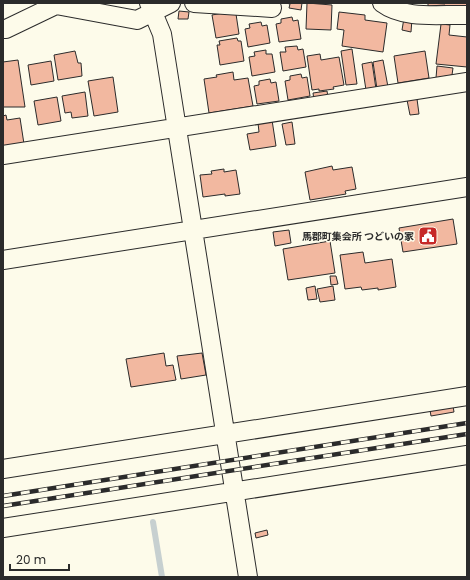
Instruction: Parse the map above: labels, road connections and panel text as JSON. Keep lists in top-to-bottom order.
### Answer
{
  "places": {
    "public building": ["馬郡町集会所 つどいの家"]
  },
  "scale_bar": "20 m"
}
